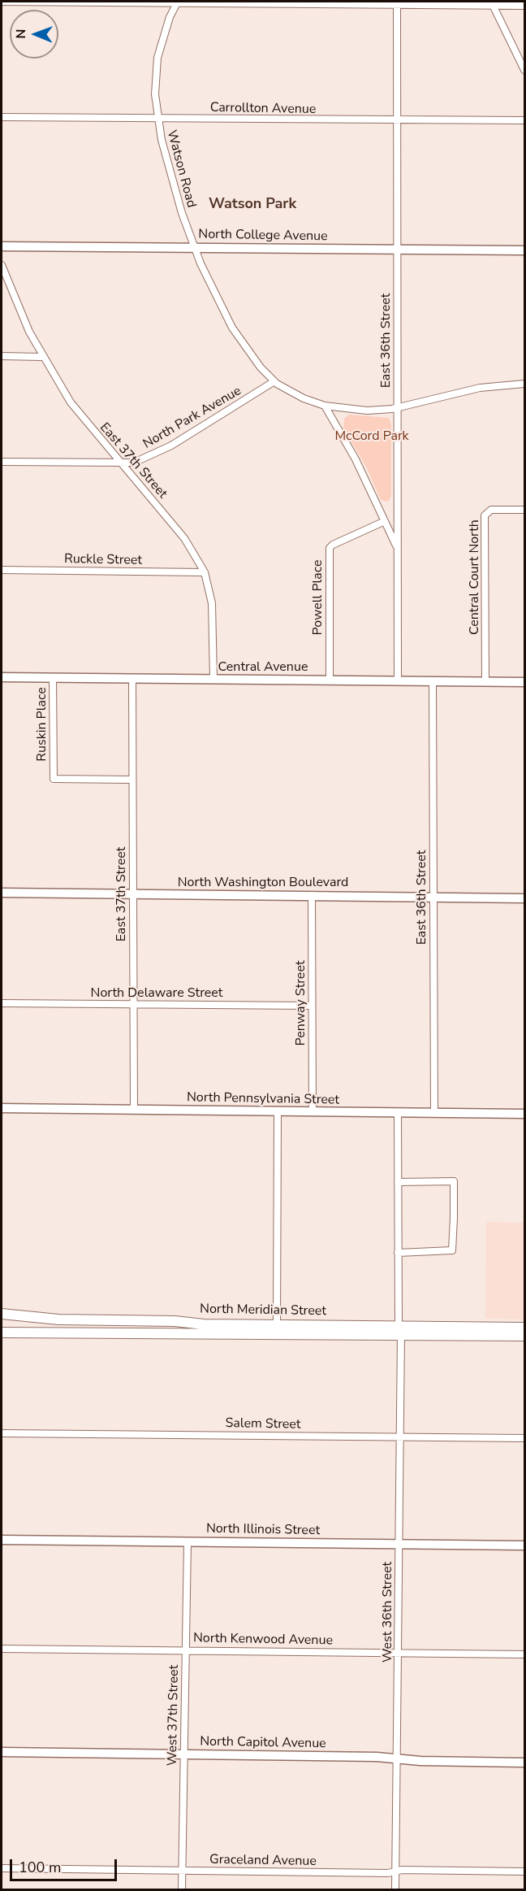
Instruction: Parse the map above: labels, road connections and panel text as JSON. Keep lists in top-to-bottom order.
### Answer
{
  "streets": {
    "main road": [
      "North College Avenue",
      "Central Avenue",
      "North Washington Boulevard",
      "North Pennsylvania Street",
      "North Meridian Street",
      "North Illinois Street",
      "North Capitol Avenue"
    ],
    "street": [
      "Carrollton Avenue",
      "Watson Road",
      "East 36th Street",
      "North Park Avenue",
      "East 37th Street",
      "Ruckle Street",
      "Central Court North",
      "Powell Place",
      "Ruskin Place",
      "North Delaware Street",
      "Penway Street",
      "Salem Street",
      "West 36th Street",
      "North Kenwood Avenue",
      "West 37th Street",
      "Graceland Avenue"
    ]
  },
  "crossings": [
    ["Carrollton Avenue", "Watson Road"],
    ["Carrollton Avenue", "East 36th Street"],
    ["Watson Road", "North College Avenue"],
    ["Watson Road", "East 36th Street"],
    ["Watson Road", "North Park Avenue"],
    ["North College Avenue", "East 36th Street"],
    ["East 36th Street", "Central Avenue"],
    ["East 36th Street", "North Washington Boulevard"],
    ["East 36th Street", "North Pennsylvania Street"],
    ["North Park Avenue", "East 37th Street"],
    ["East 37th Street", "Ruckle Street"],
    ["East 37th Street", "Central Avenue"],
    ["East 37th Street", "Ruskin Place"],
    ["East 37th Street", "North Washington Boulevard"],
    ["East 37th Street", "North Delaware Street"],
    ["East 37th Street", "North Pennsylvania Street"],
    ["Central Court North", "Central Avenue"],
    ["Powell Place", "Central Avenue"],
    ["Central Avenue", "Ruskin Place"],
    ["North Washington Boulevard", "Penway Street"],
    ["North Delaware Street", "Penway Street"],
    ["Penway Street", "North Pennsylvania Street"],
    ["North Meridian Street", "West 36th Street"],
    ["Salem Street", "West 36th Street"],
    ["North Illinois Street", "West 36th Street"],
    ["North Illinois Street", "West 37th Street"],
    ["West 36th Street", "North Kenwood Avenue"],
    ["West 36th Street", "North Capitol Avenue"],
    ["West 36th Street", "Graceland Avenue"],
    ["North Kenwood Avenue", "West 37th Street"],
    ["West 37th Street", "North Capitol Avenue"],
    ["West 37th Street", "Graceland Avenue"]
  ],
  "districts": ["Watson Park"],
  "parks": ["McCord Park"],
  "scale_bar": "100 m",
  "north": "left"
}
